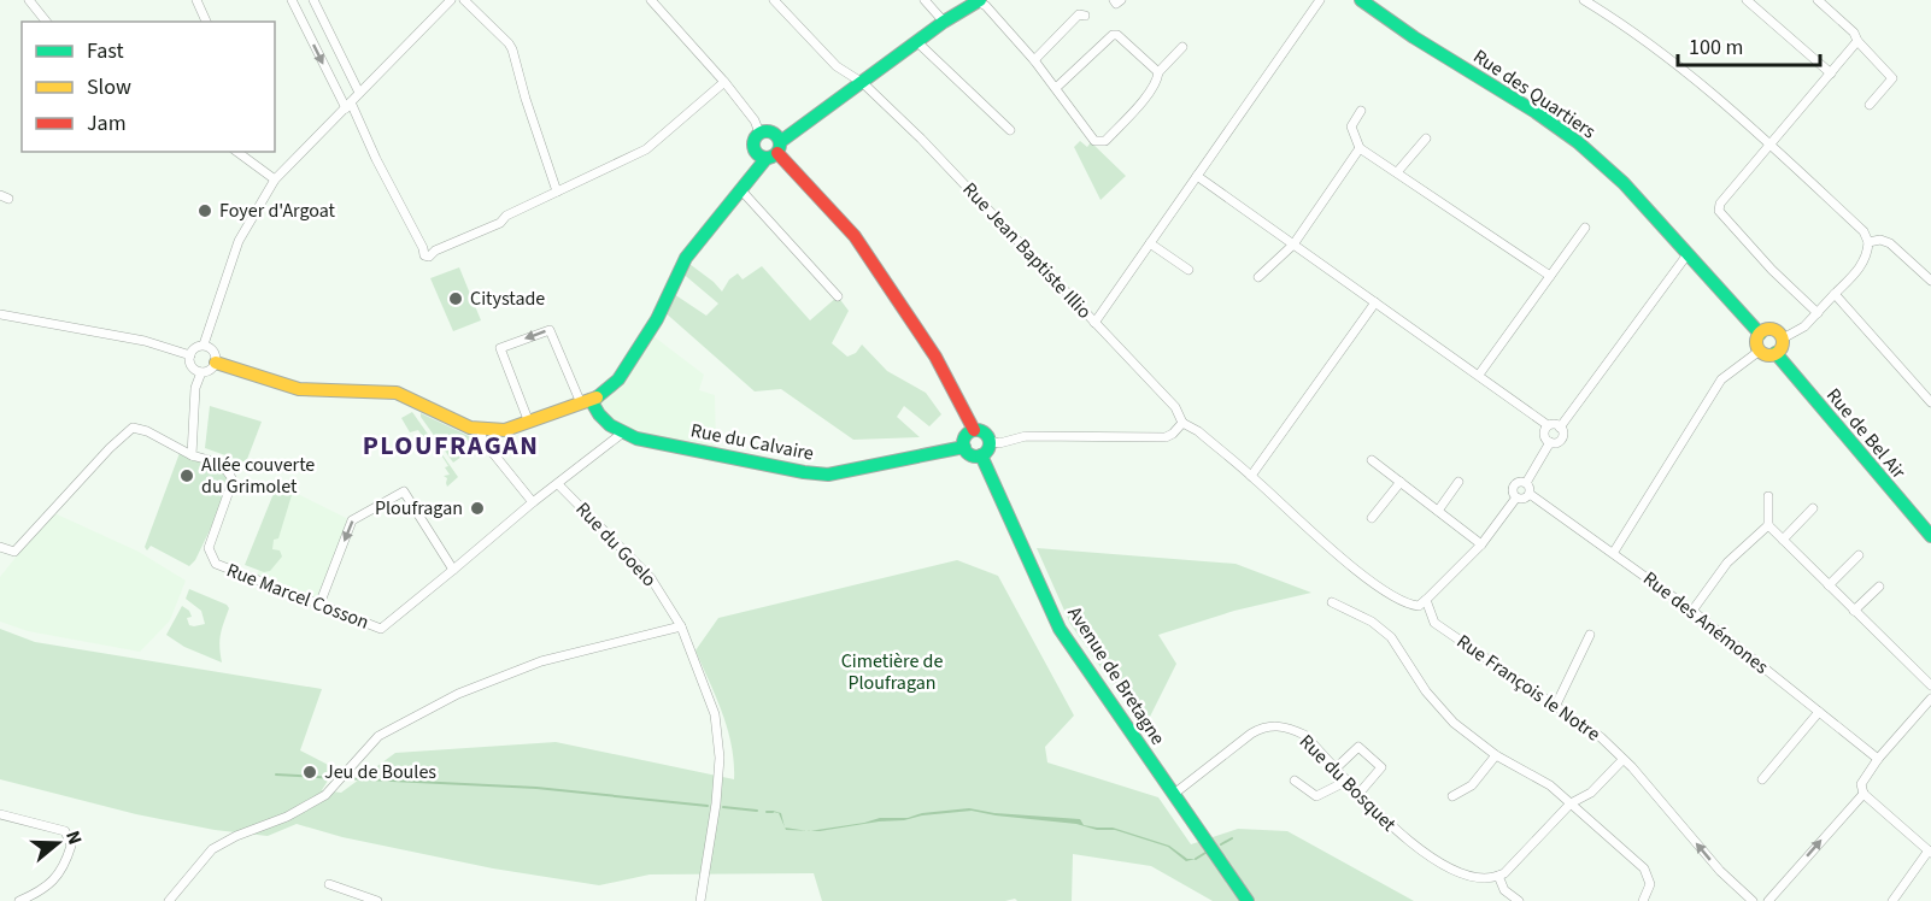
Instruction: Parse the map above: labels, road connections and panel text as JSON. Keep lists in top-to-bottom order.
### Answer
{
  "streets": {
    "street": [
      "Rue des Quartiers",
      "Rue Jean Baptiste Illio",
      "Rue de Bel Air",
      "Rue du Calvaire",
      "Rue du Goelo",
      "Rue Marcel Cosson",
      "Rue des Anémones",
      "Avenue de Bretagne",
      "Rue François le Notre",
      "Rue du Bosquet"
    ]
  },
  "crossings": [
    ["Rue des Quartiers", "Rue de Bel Air"],
    ["Rue du Calvaire", "Avenue de Bretagne"],
    ["Avenue de Bretagne", "Rue du Bosquet"]
  ],
  "districts": ["PLOUFRAGAN"],
  "parks": ["Cimetière de Ploufragan"],
  "places": [
    "Foyer d'Argoat",
    "Citystade",
    "Allée couverte du Grimolet",
    "Ploufragan",
    "Jeu de Boules"
  ],
  "legend": ["Fast", "Slow", "Jam"],
  "scale_bar": "100 m",
  "north": "right"
}
